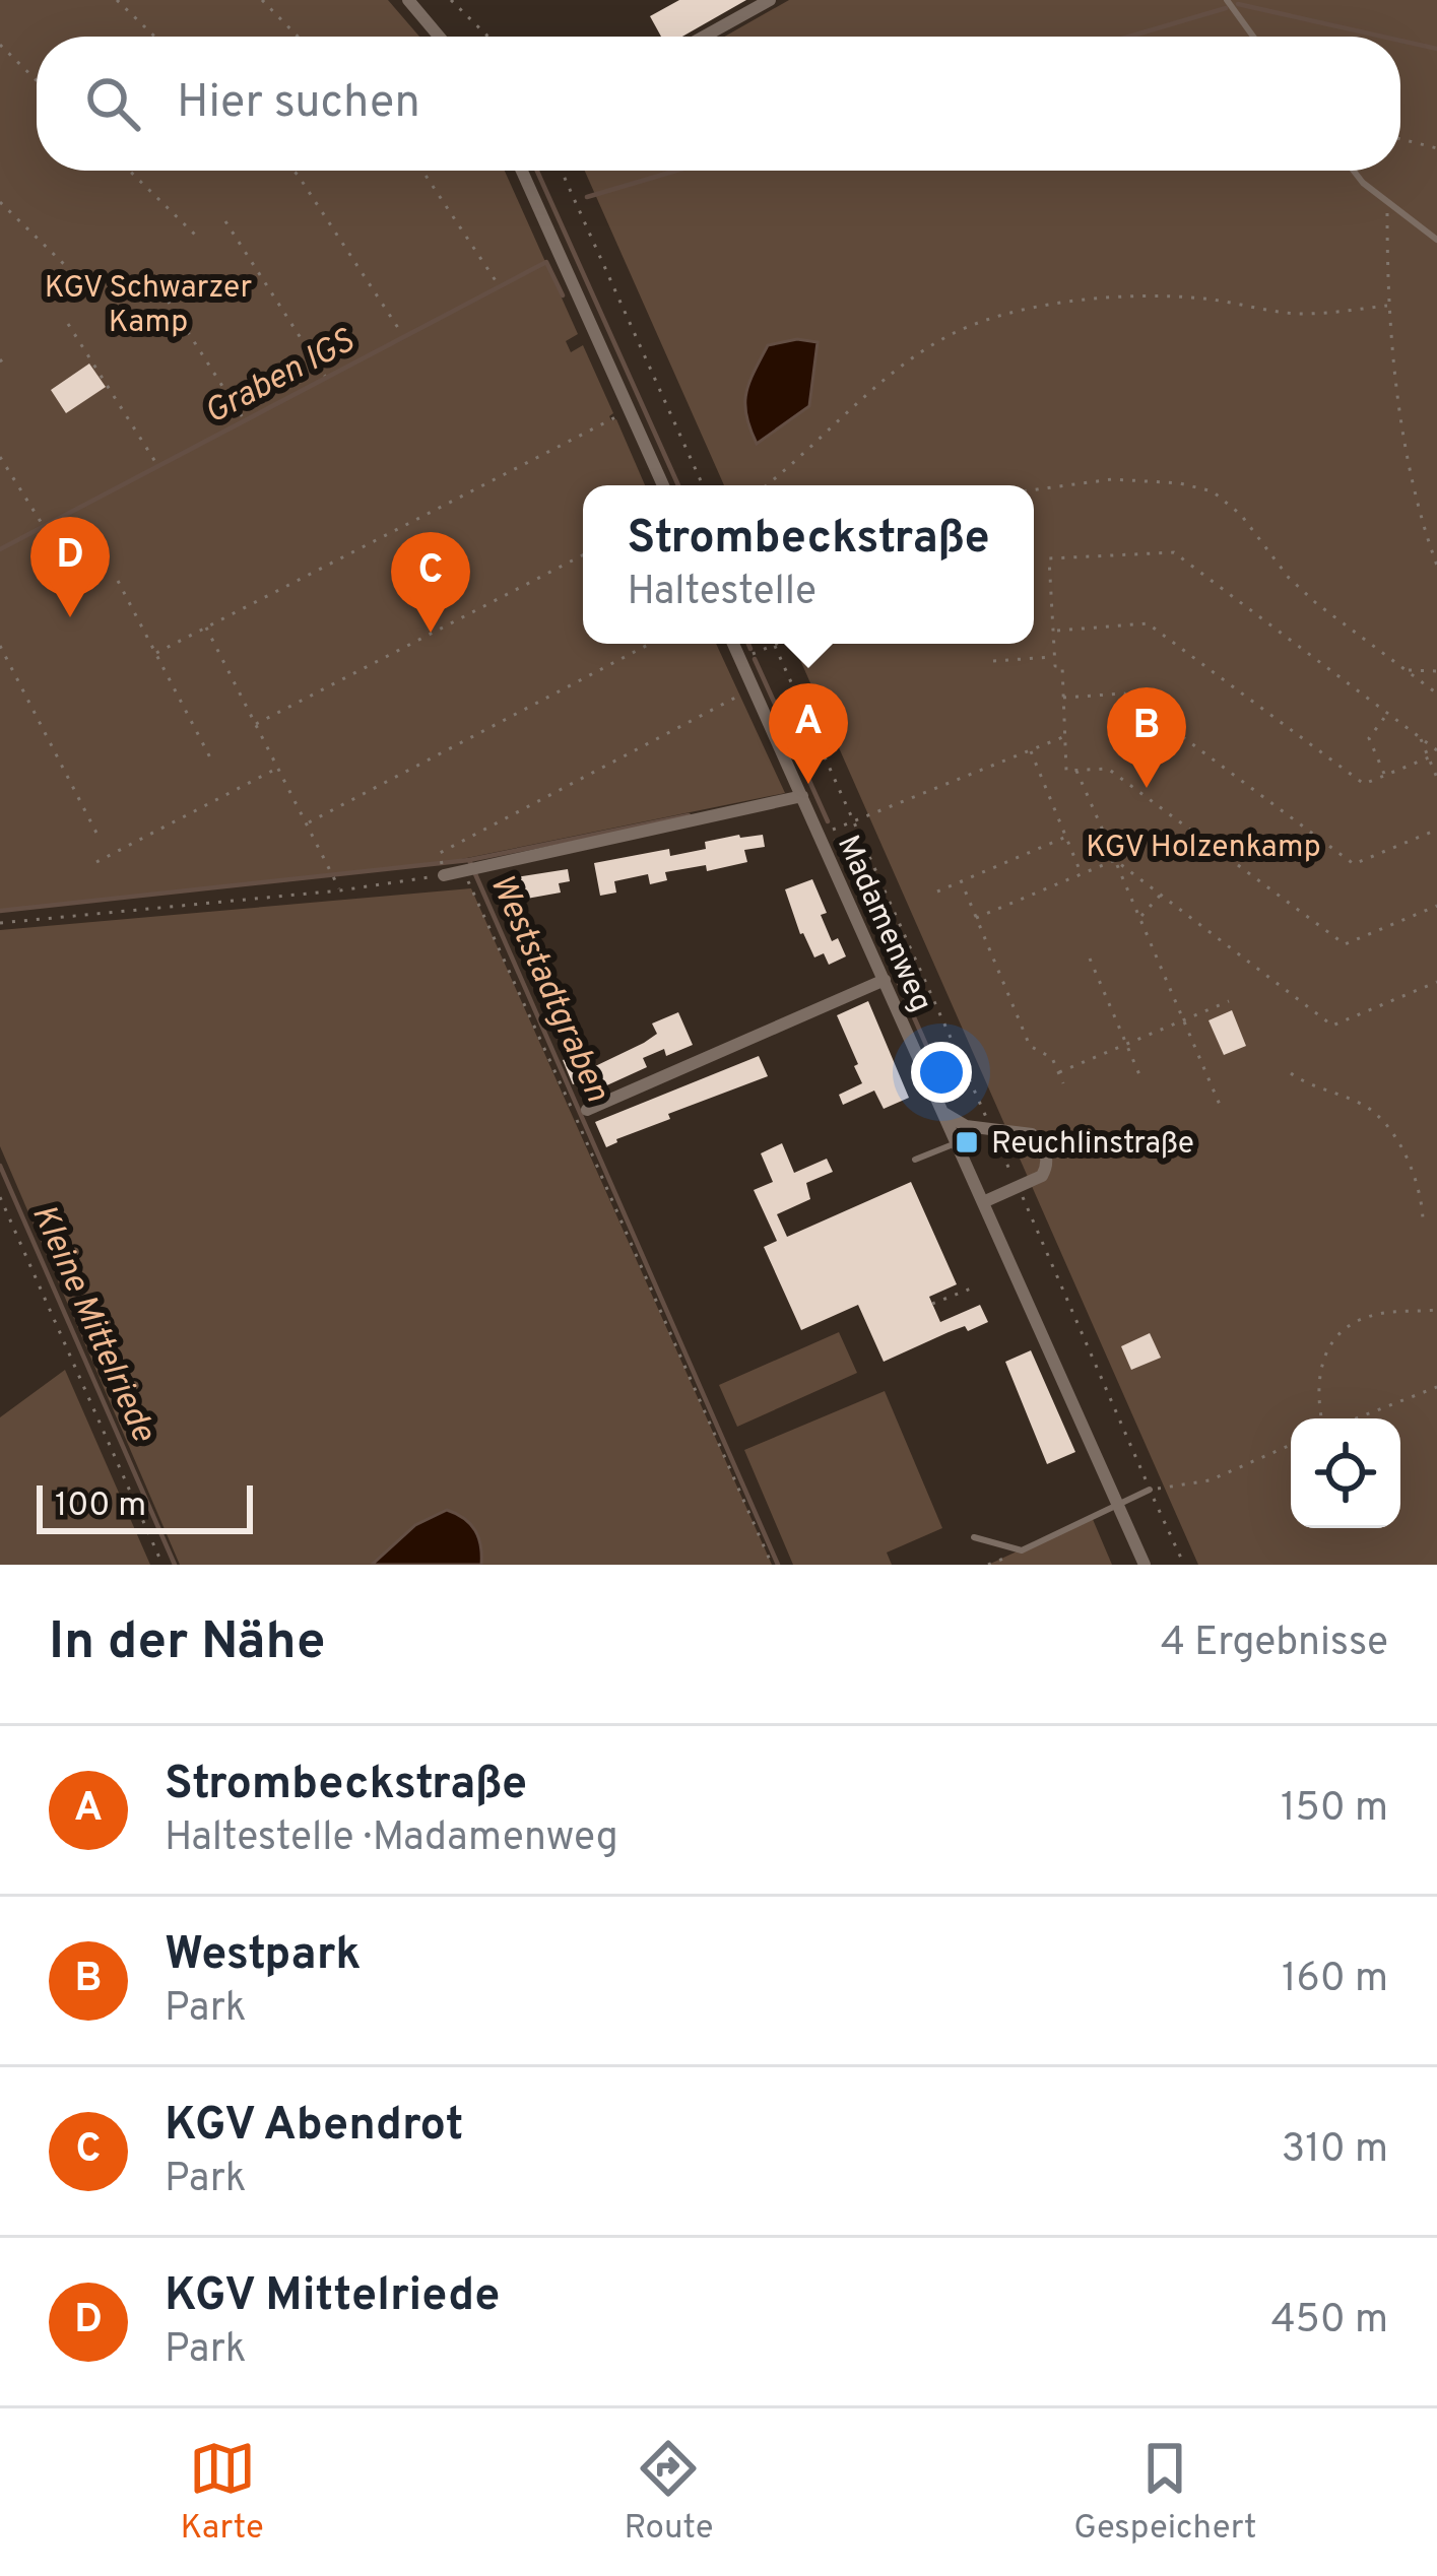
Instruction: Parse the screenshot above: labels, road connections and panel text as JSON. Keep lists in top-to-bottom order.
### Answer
{
  "streets": {
    "street": ["Madamenweg"]
  },
  "water": ["Graben IGS", "Weststadtgraben", "Kleine Mittelriede"],
  "parks": ["KGV Schwarzer Kamp", "KGV Holzenkamp"],
  "places": {
    "transit": ["Reuchlinstraße"]
  },
  "scale_bar": "100 m",
  "page": {
    "search": "Hier suchen",
    "popup": ["Strombeckstraße", "Haltestelle"],
    "pins": [
      "D",
      "C",
      "A",
      "B"
    ],
    "scale": "100 m",
    "heading": ["In der Nähe", "4 Ergebnisse"],
    "list": [
      {
        "mark": "A",
        "name": "Strombeckstraße",
        "note": "Haltestelle · Madamenweg",
        "value": "150 m"
      },
      {
        "mark": "B",
        "name": "Westpark",
        "note": "Park",
        "value": "160 m"
      },
      {
        "mark": "C",
        "name": "KGV Abendrot",
        "note": "Park",
        "value": "310 m"
      },
      {
        "mark": "D",
        "name": "KGV Mittelriede",
        "note": "Park",
        "value": "450 m"
      }
    ],
    "nav": ["Karte", "Route", "Gespeichert"]
  }
}
